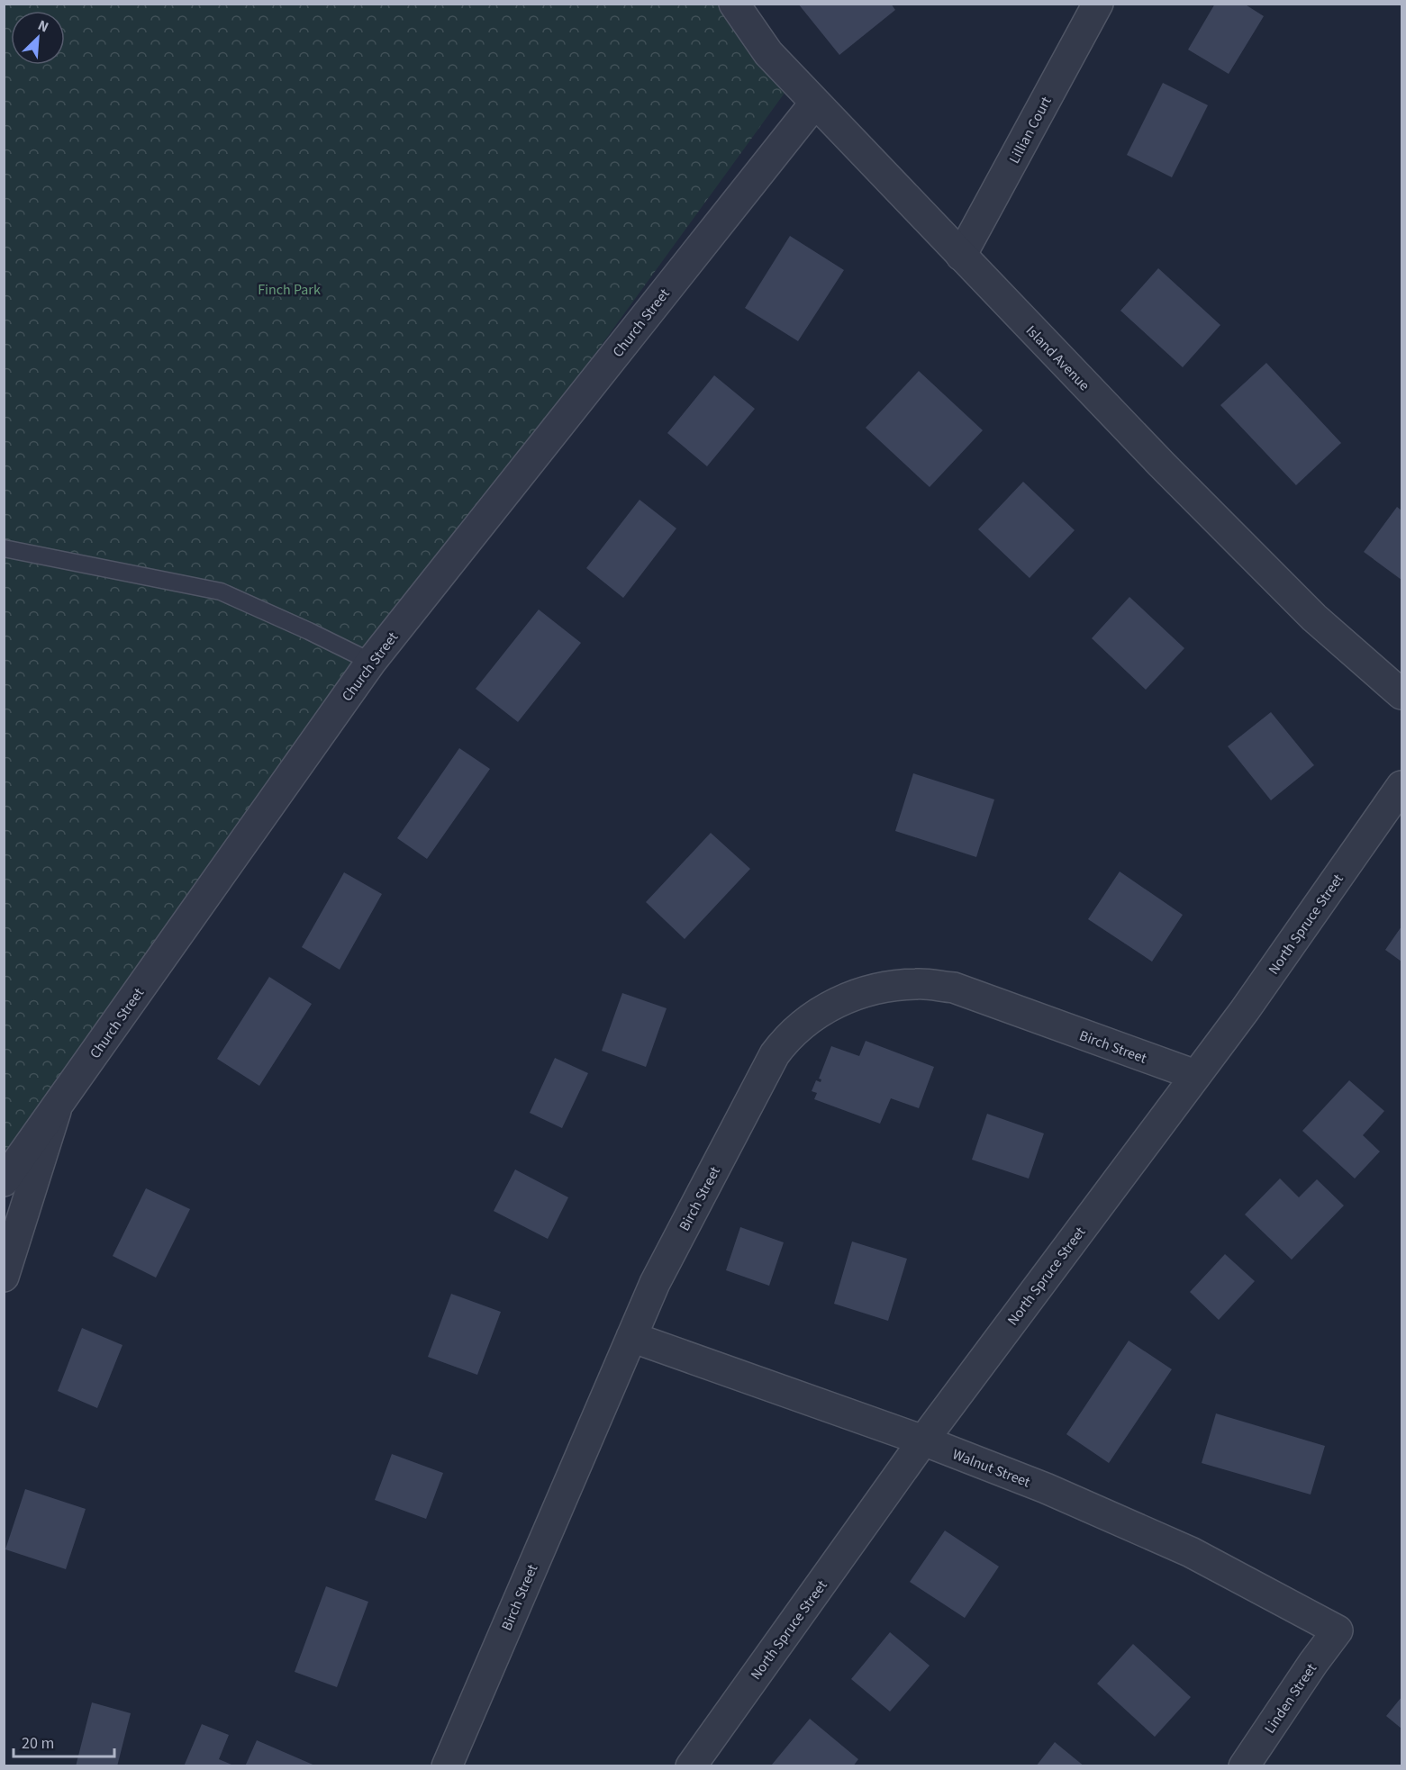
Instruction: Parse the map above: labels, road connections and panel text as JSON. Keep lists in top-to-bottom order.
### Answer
{
  "streets": {
    "street": [
      "Lillian Court",
      "Church Street",
      "Island Avenue",
      "North Spruce Street",
      "Birch Street",
      "Walnut Street",
      "Linden Street"
    ]
  },
  "crossings": [
    ["Lillian Court", "Island Avenue"],
    ["Church Street", "Island Avenue"],
    ["North Spruce Street", "Birch Street"],
    ["North Spruce Street", "Walnut Street"],
    ["Birch Street", "Walnut Street"],
    ["Walnut Street", "Linden Street"]
  ],
  "parks": ["Finch Park"],
  "scale_bar": "20 m",
  "north": "top right"
}
